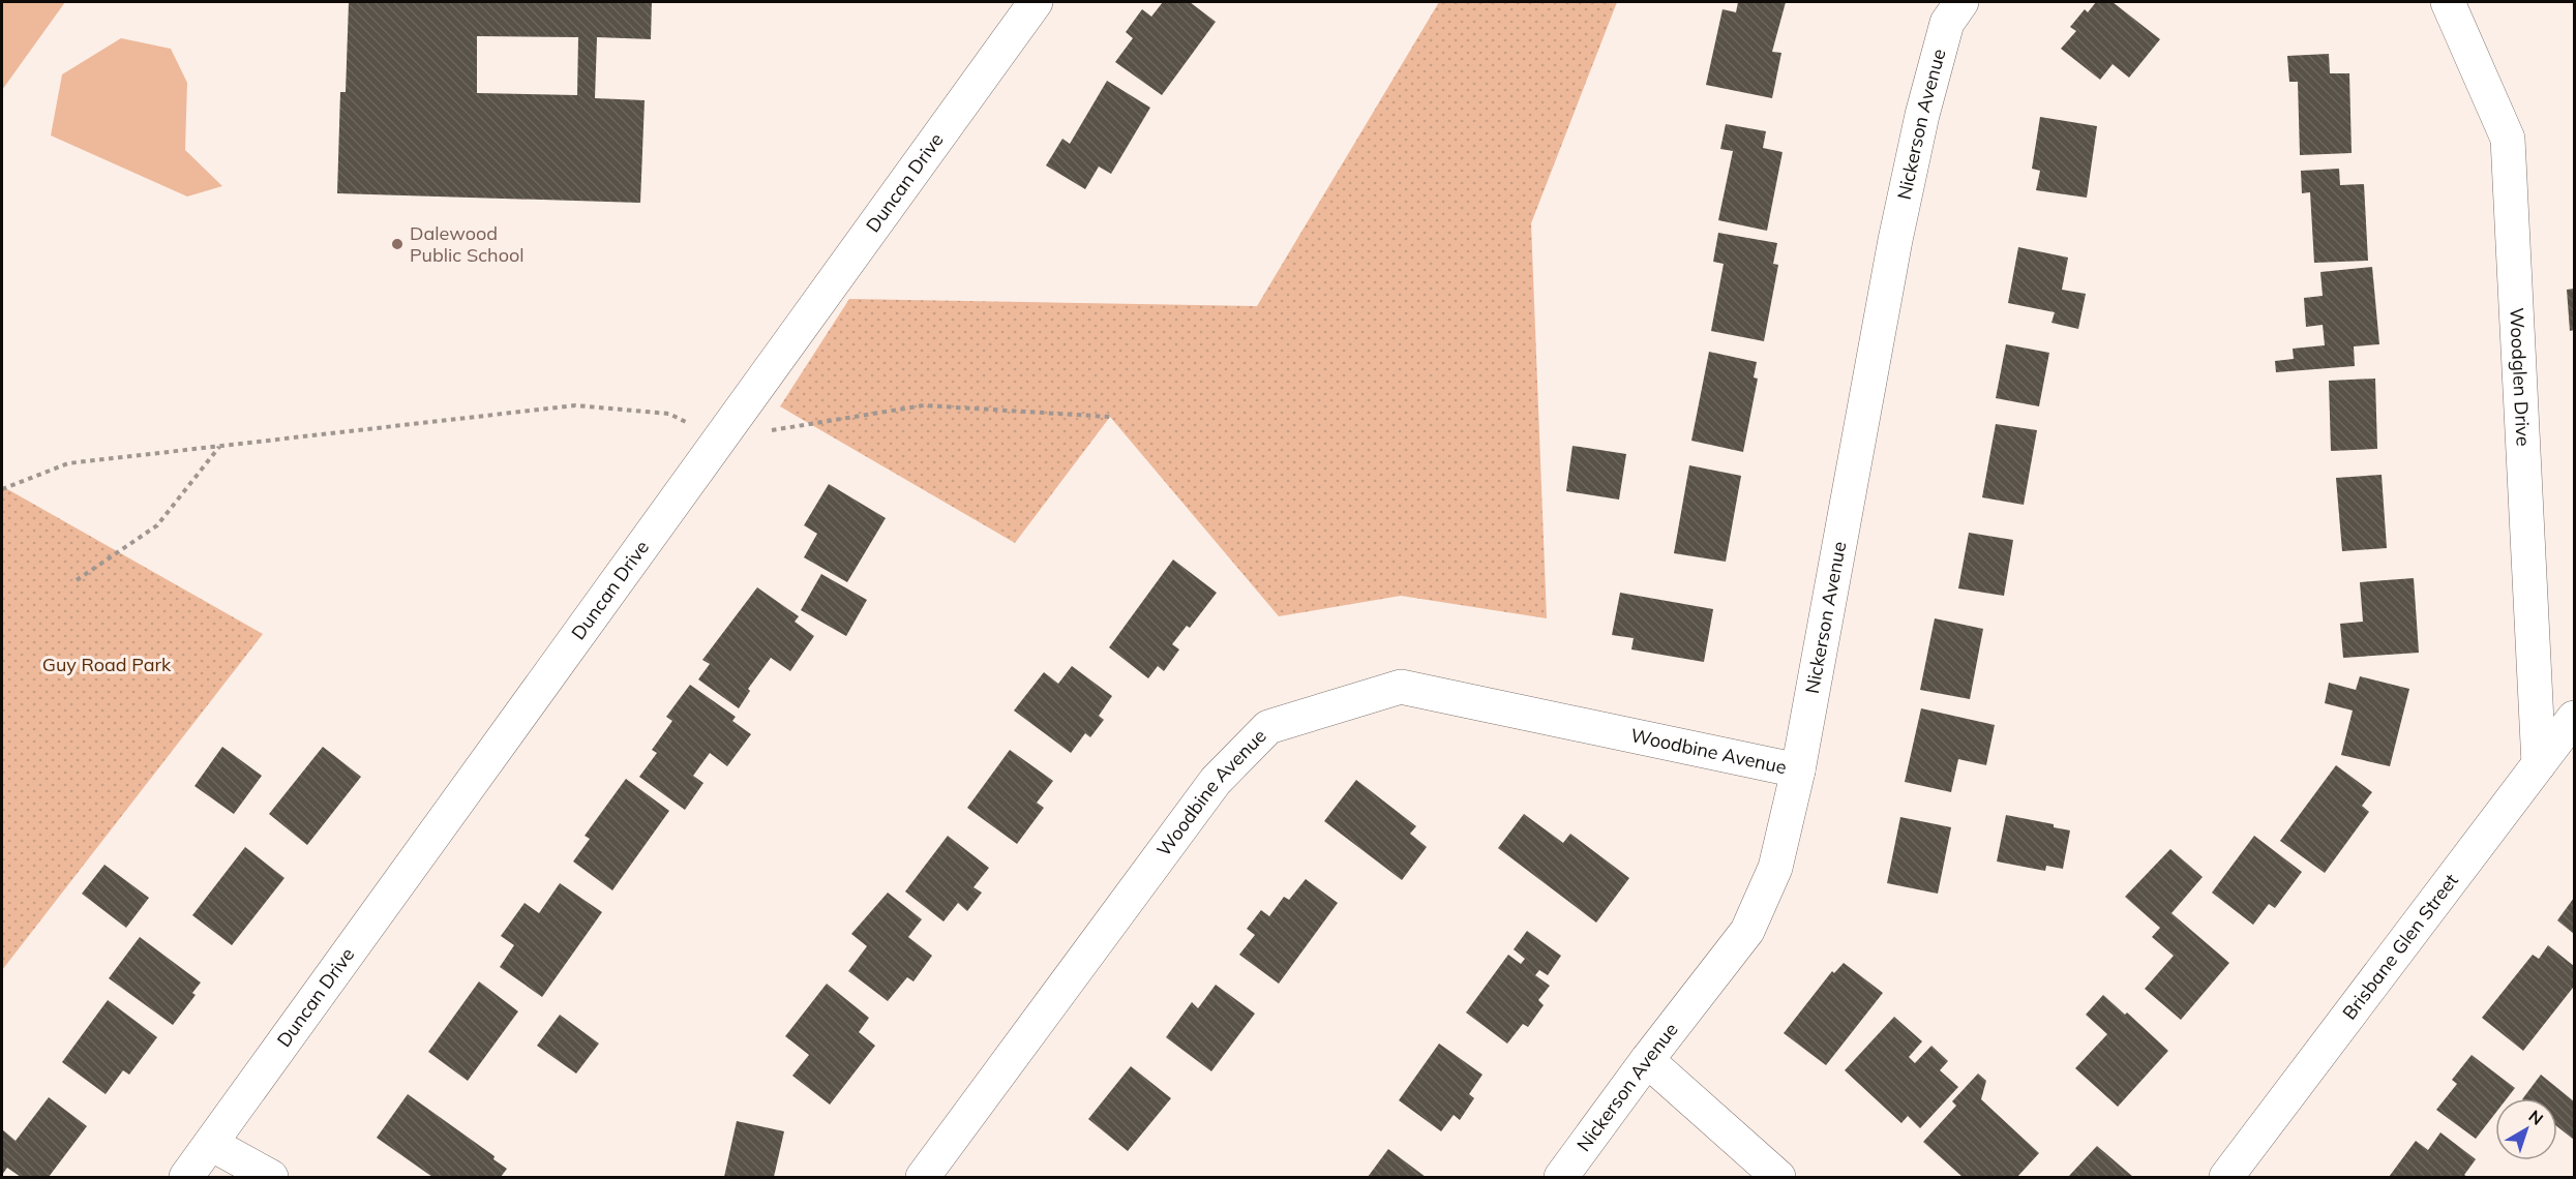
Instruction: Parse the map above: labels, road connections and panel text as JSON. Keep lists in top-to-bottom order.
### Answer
{
  "streets": {
    "street": [
      "Nickerson Avenue",
      "Duncan Drive",
      "Woodglen Drive",
      "Woodbine Avenue",
      "Brisbane Glen Street"
    ]
  },
  "crossings": [
    ["Nickerson Avenue", "Woodbine Avenue"],
    ["Woodglen Drive", "Brisbane Glen Street"]
  ],
  "parks": ["Guy Road Park"],
  "places": ["Dalewood Public School"],
  "north": "top right"
}
